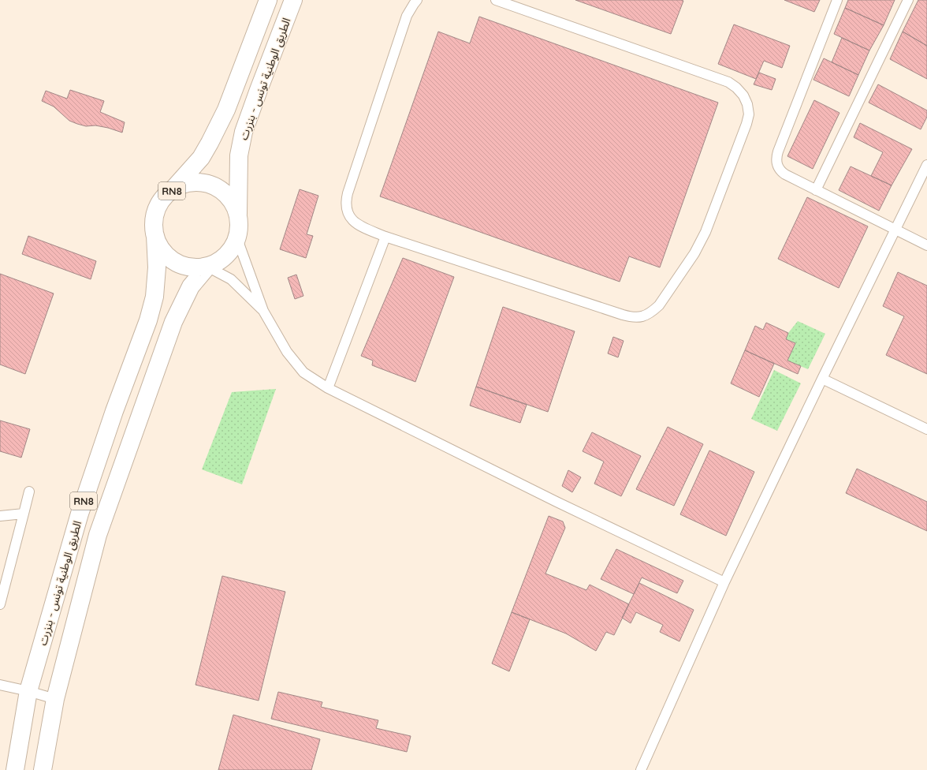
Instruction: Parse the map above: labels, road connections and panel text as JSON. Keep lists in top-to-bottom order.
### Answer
{
  "streets": {
    "main road": ["الطريق الوطنية تونس - بنزرت", "RN8"]
  },
  "crossings": [
    ["الطريق الوطنية تونس - بنزرت", "RN8"]
  ]
}
